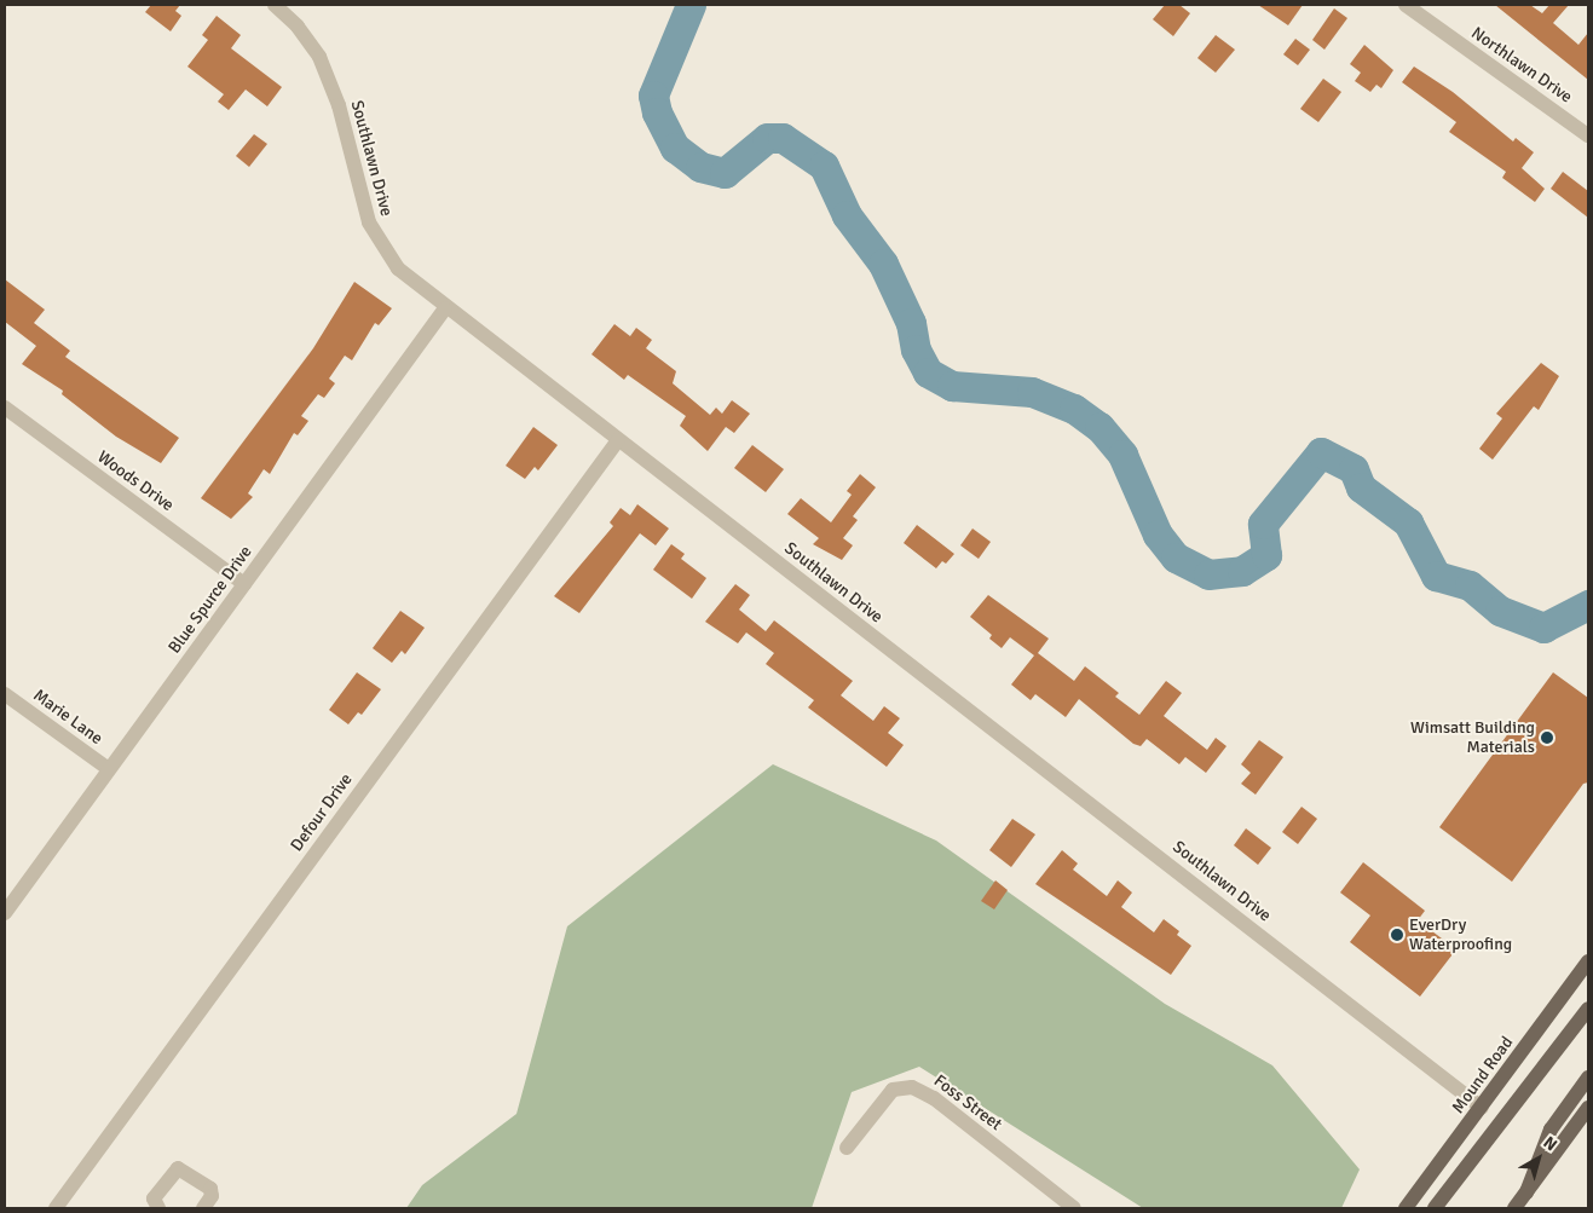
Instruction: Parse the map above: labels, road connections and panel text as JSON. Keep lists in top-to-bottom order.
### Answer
{
  "streets": {
    "main road": ["Mound Road"],
    "street": [
      "Northlawn Drive",
      "Southlawn Drive",
      "Woods Drive",
      "Blue Spurce Drive",
      "Marie Lane",
      "Defour Drive",
      "Foss Street"
    ]
  },
  "crossings": [
    ["Southlawn Drive", "Blue Spurce Drive"],
    ["Southlawn Drive", "Defour Drive"],
    ["Southlawn Drive", "Mound Road"],
    ["Woods Drive", "Blue Spurce Drive"],
    ["Blue Spurce Drive", "Marie Lane"]
  ],
  "places": ["Wimsatt Building Materials", "EverDry Waterproofing"],
  "north": "top right"
}
